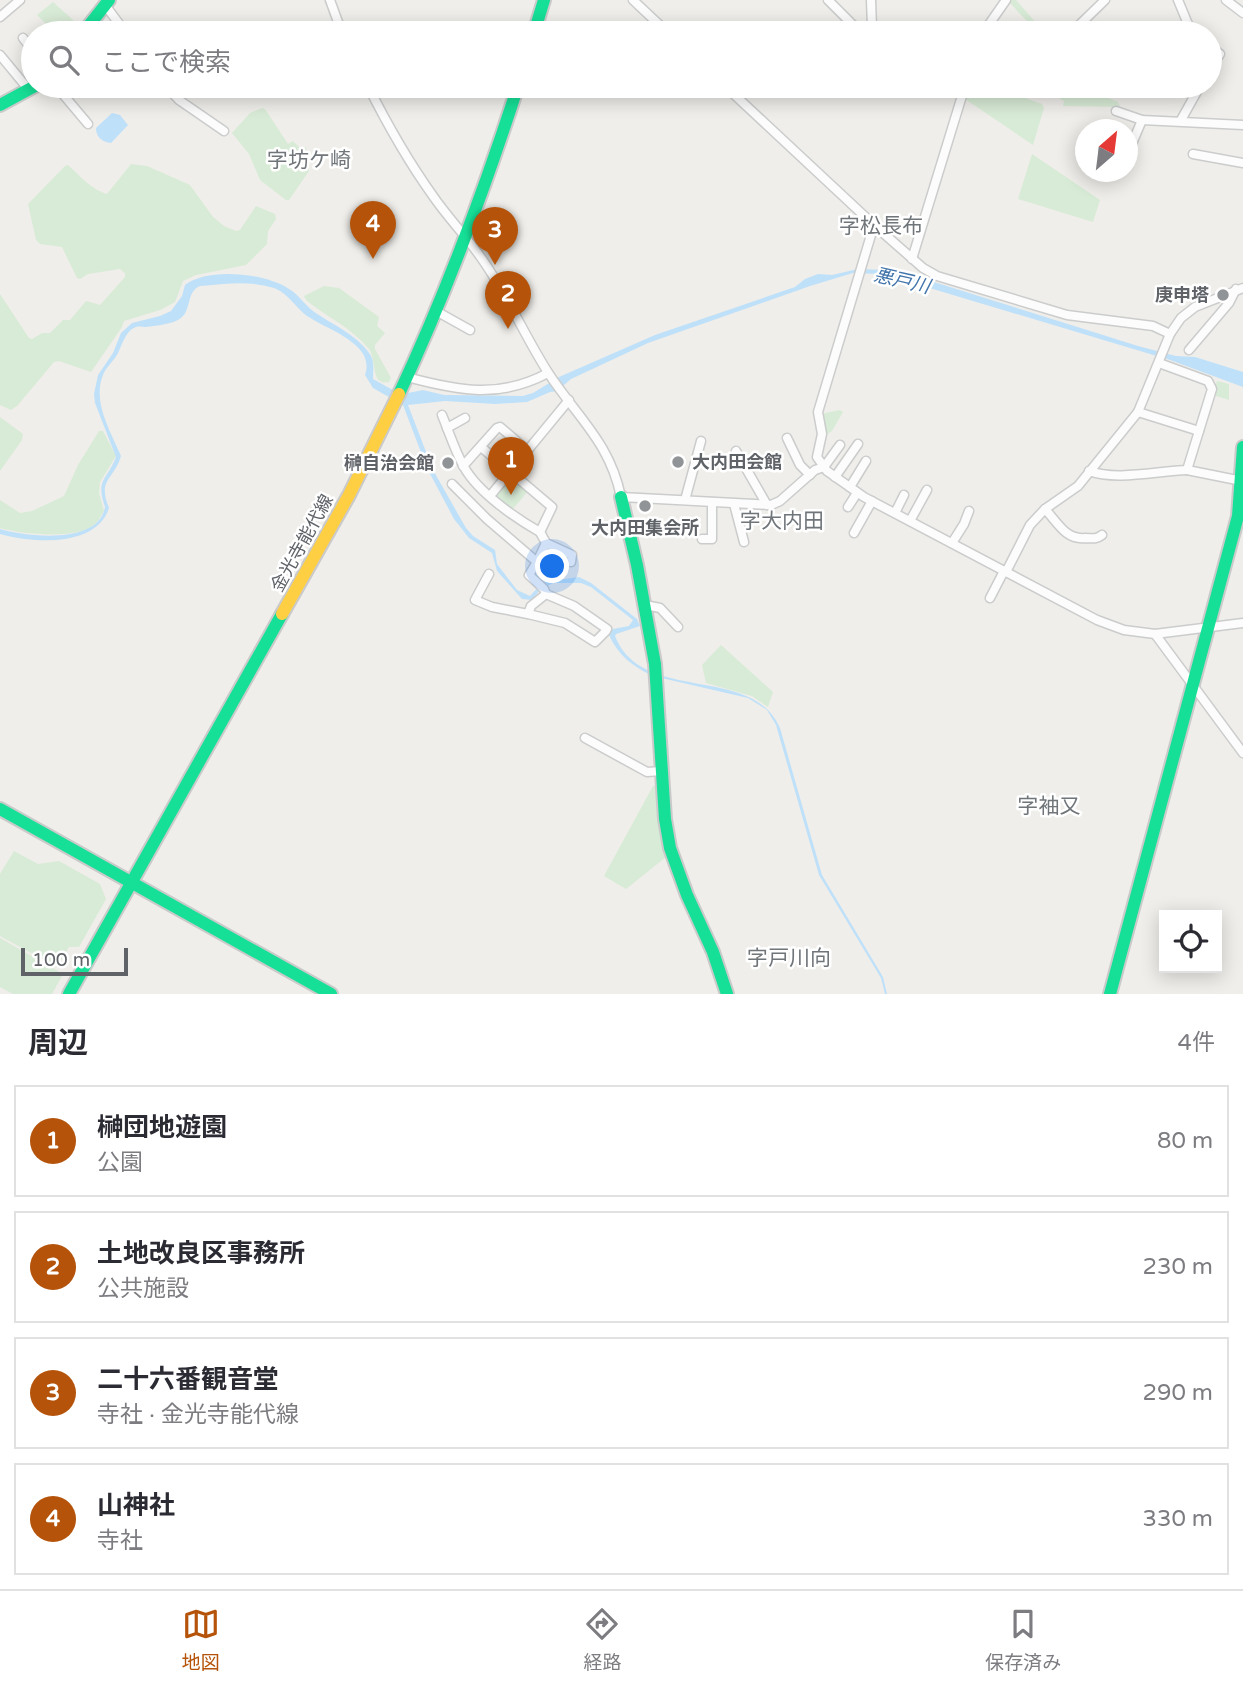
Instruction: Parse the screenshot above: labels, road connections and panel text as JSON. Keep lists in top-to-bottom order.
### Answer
{
  "streets": {
    "street": ["金光寺能代線"]
  },
  "districts": [
    "字坊ケ崎",
    "字松長布",
    "字大内田",
    "字袖又",
    "字戸川向"
  ],
  "water": ["悪戸川"],
  "places": [
    "庚申塔",
    "大内田会館",
    "榊自治会館",
    "大内田集会所"
  ],
  "scale_bar": "100 m",
  "north": "top right",
  "page": {
    "search": "ここで検索",
    "pins": [
      "4",
      "3",
      "2",
      "1"
    ],
    "scale": "100 m",
    "heading": ["周辺", "4件"],
    "list": [
      {
        "mark": "1",
        "name": "榊団地遊園",
        "note": "公園",
        "value": "80 m"
      },
      {
        "mark": "2",
        "name": "土地改良区事務所",
        "note": "公共施設",
        "value": "230 m"
      },
      {
        "mark": "3",
        "name": "二十六番観音堂",
        "note": "寺社 · 金光寺能代線",
        "value": "290 m"
      },
      {
        "mark": "4",
        "name": "山神社",
        "note": "寺社",
        "value": "330 m"
      }
    ],
    "nav": ["地図", "経路", "保存済み"]
  }
}
